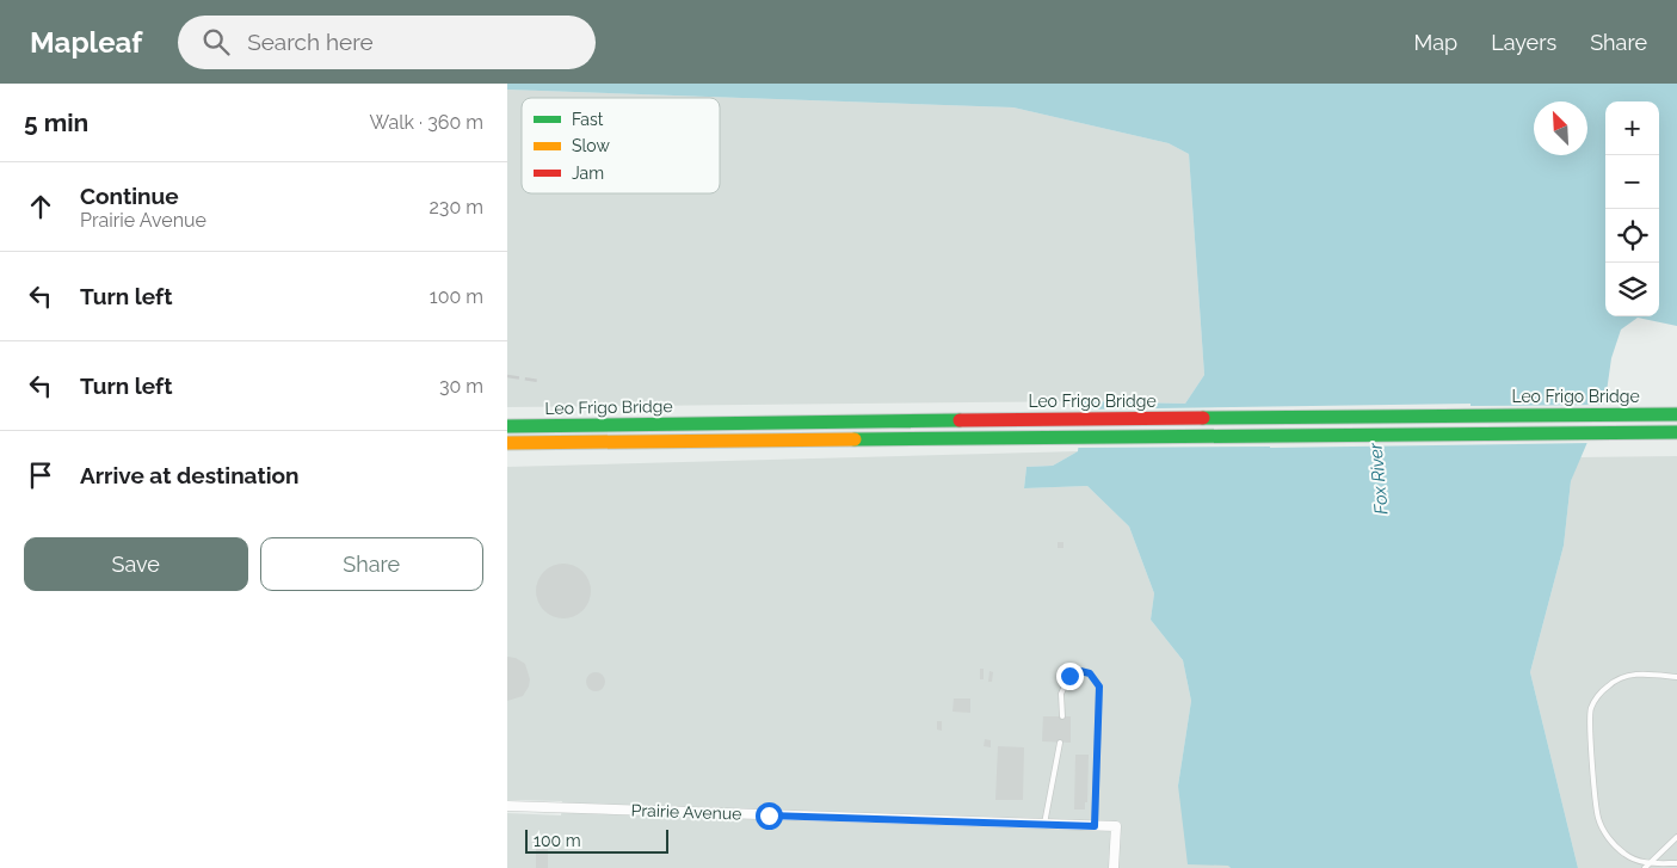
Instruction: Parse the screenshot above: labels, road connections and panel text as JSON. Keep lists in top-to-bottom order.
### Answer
{
  "streets": {
    "highway": ["Leo Frigo Bridge"],
    "street": ["Prairie Avenue"]
  },
  "water": ["Fox River"],
  "legend": ["Fast", "Slow", "Jam"],
  "scale_bar": "100 m",
  "north": "top left",
  "page": {
    "header": "Mapleaf",
    "search": "Search here",
    "nav": ["Map", "Layers", "Share"],
    "heading": ["5 min", "Walk · 360 m"],
    "map_buttons": ["+", "−"],
    "list": [
      ["Continue", "Prairie Avenue", "230 m"],
      ["Turn left", "100 m"],
      ["Turn left", "30 m"],
      "Arrive at destination"
    ],
    "buttons": ["Save", "Share"],
    "scale": "100 m"
  }
}
